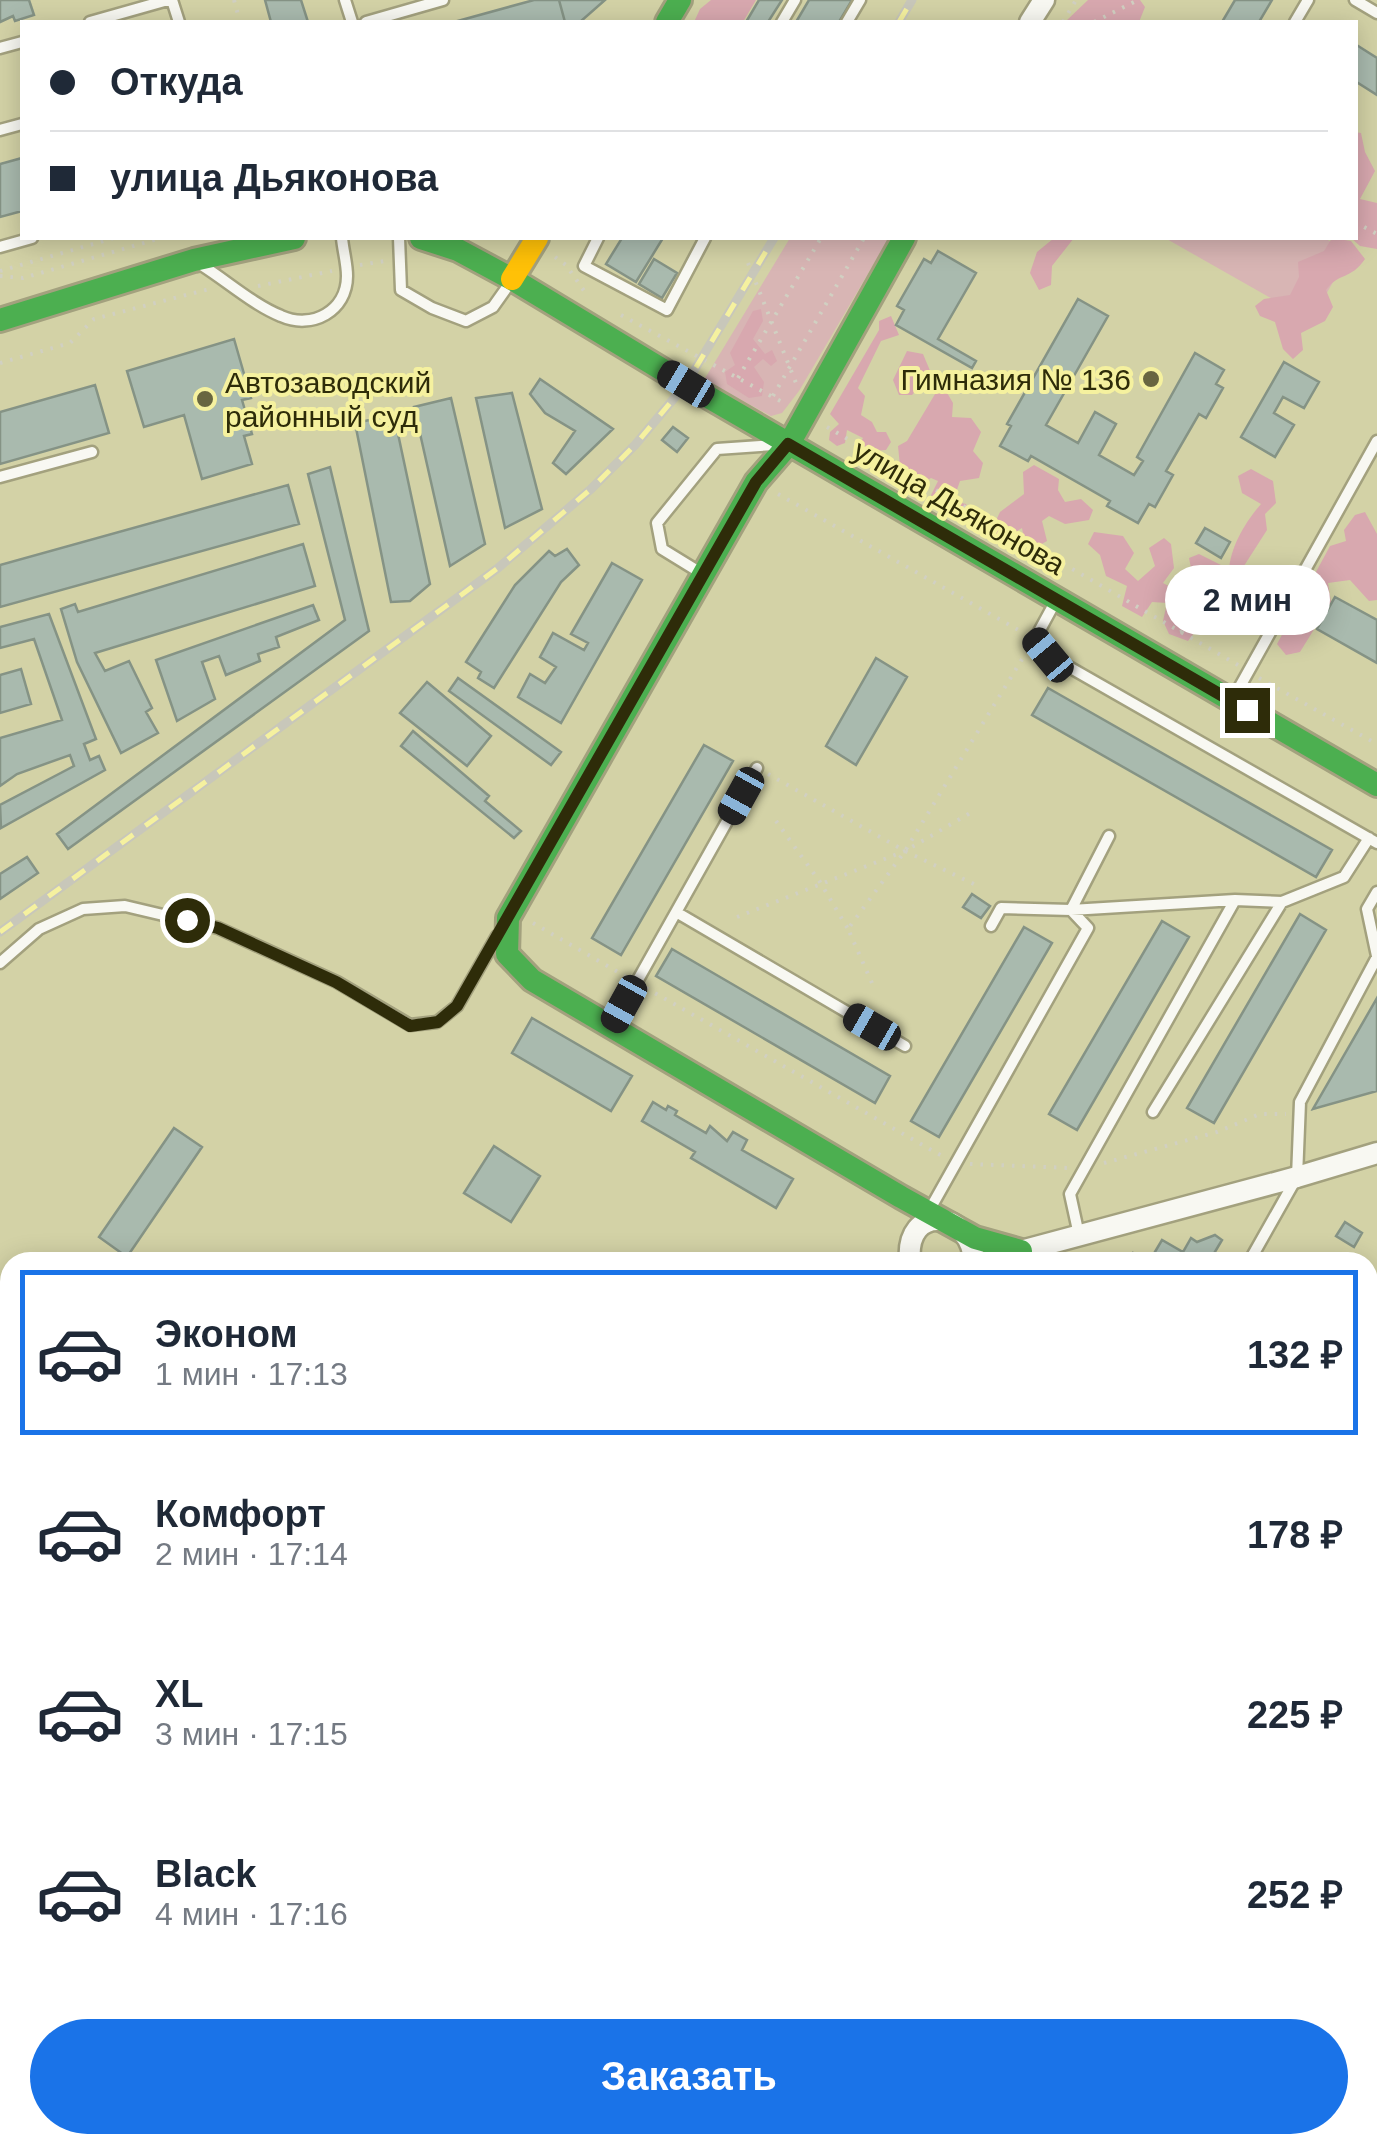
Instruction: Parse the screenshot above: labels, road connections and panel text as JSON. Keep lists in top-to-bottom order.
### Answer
{
  "streets": {
    "street": ["улица Дьяконова"]
  },
  "places": ["Гимназия № 136", "Автозаводский районный суд"],
  "page": {
    "banner": ["Откуда", "улица Дьяконова"],
    "bubble": "2 мин",
    "list": [
      {
        "name": "Эконом",
        "note": "1 мин · 17:13",
        "value": "132 ₽"
      },
      {
        "name": "Комфорт",
        "note": "2 мин · 17:14",
        "value": "178 ₽"
      },
      {
        "name": "XL",
        "note": "3 мин · 17:15",
        "value": "225 ₽"
      },
      {
        "name": "Black",
        "note": "4 мин · 17:16",
        "value": "252 ₽"
      }
    ],
    "buttons": "Заказать"
  }
}
